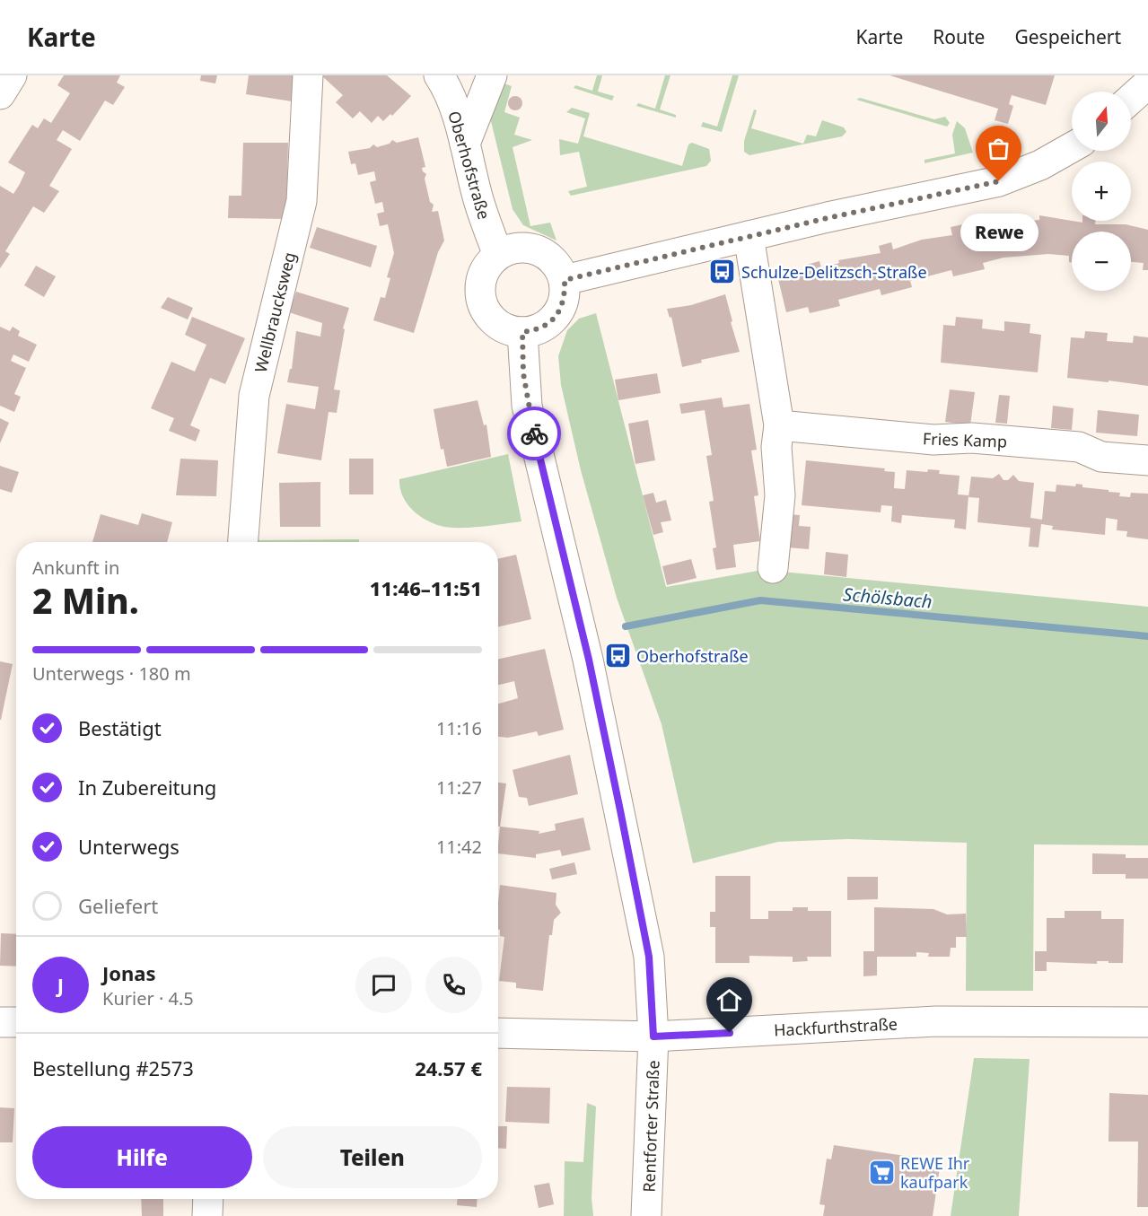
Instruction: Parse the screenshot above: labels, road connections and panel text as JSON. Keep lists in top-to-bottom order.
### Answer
{
  "streets": {
    "street": [
      "Oberhofstraße",
      "Wellbraucksweg",
      "Fries Kamp",
      "Hackfurthstraße",
      "Rentforter Straße"
    ]
  },
  "crossings": [
    ["Hackfurthstraße", "Rentforter Straße"]
  ],
  "water": ["Schölsbach"],
  "places": {
    "other": ["Rewe"],
    "bus stop": ["Schulze-Delitzsch-Straße", "Oberhofstraße"],
    "supermarket": ["REWE Ihr kaufpark"]
  },
  "north": "top",
  "page": {
    "header": "Karte",
    "nav": ["Karte", "Route", "Gespeichert"],
    "map_buttons": ["+", "−"],
    "bubble": "Rewe",
    "heading": ["2 Min.", "Ankunft in", "11:46–11:51"],
    "panel": [
      "Jonas",
      "Kurier · 4.5",
      "Bestellung #2573",
      "24.57 €"
    ],
    "bar": "Unterwegs · 180 m",
    "list": [
      ["Bestätigt", "11:16"],
      ["In Zubereitung", "11:27"],
      ["Unterwegs", "11:42"],
      "Geliefert"
    ],
    "round": "J",
    "buttons": ["Hilfe", "Teilen"]
  }
}
